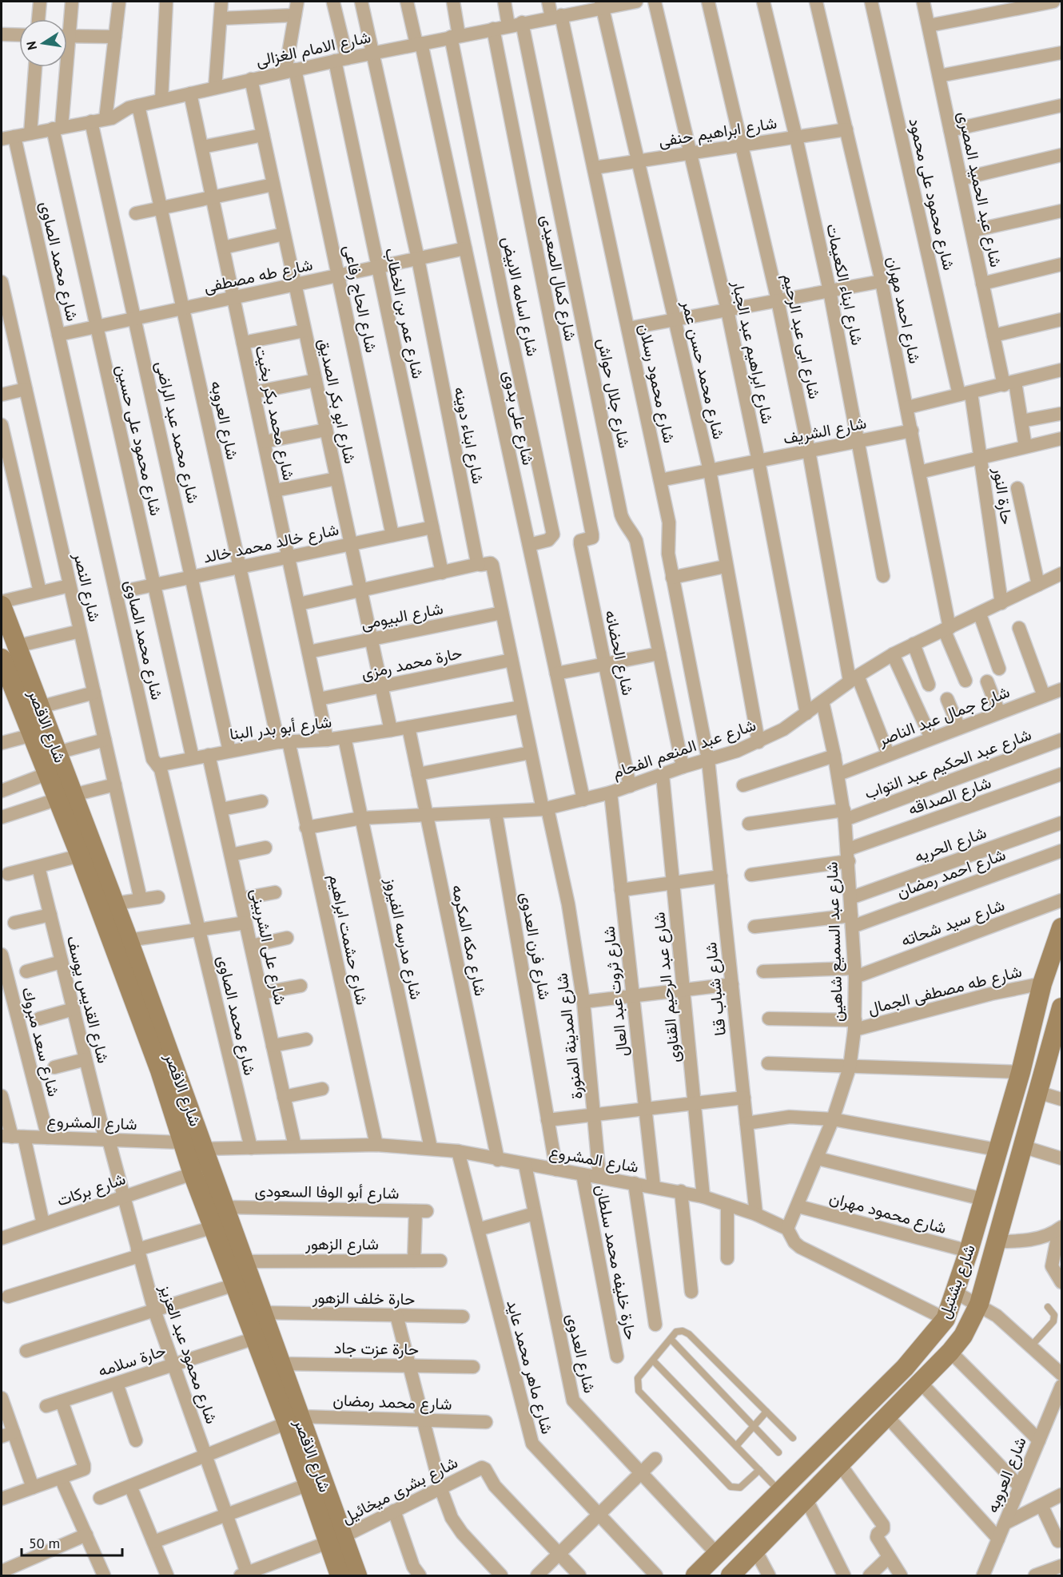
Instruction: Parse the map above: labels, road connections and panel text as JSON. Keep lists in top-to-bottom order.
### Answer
{
  "streets": {
    "street": [
      "شارع الامام الغزالى",
      "شارع ابراهيم حنفى",
      "شارع عبد الحميد المصرى",
      "شارع محمود على محمود",
      "شارع محمد الصاوى",
      "شارع طه مصطفى",
      "شارع كمال الصعيدى",
      "شارع ابناء الكعيمات",
      "شارع اسامه الابيض",
      "شارع الحاج رفاعى",
      "شارع احمد مهران",
      "شارع عمر بن الخطاب",
      "شارع ابى عبد الرحيم",
      "شارع ابراهيم عبد الجبار",
      "شارع محمد حسن عمر",
      "شارع محمود رسلان",
      "شارع جلال حواش",
      "شارع ابو بكر الصديق",
      "شارع محمد بكر بخيت",
      "شارع على بدوى",
      "شارع العروبه",
      "شارع الشريف",
      "شارع محمد عبد الراضى",
      "شارع ابناء دوينه",
      "شارع محمود على حسين",
      "حارة النور",
      "شارع خالد محمد خالد",
      "شارع النصر",
      "شارع البيومى",
      "شارع الحضانه",
      "حارة محمد رمزى",
      "شارع جمال عبد الناصر",
      "شارع الاقصر",
      "شارع أبو بدر البنا",
      "شارع عبد المنعم الفحام",
      "شارع عبد الحكيم عبد التواب",
      "شارع الصداقه",
      "شارع الحريه",
      "شارع احمد رمضان",
      "شارع سيد شحاته",
      "شارع مدرسه الفيروز",
      "شارع حشمت ابراهيم",
      "شارع مكه المكرمه",
      "شارع عبد السميع شاهين",
      "شارع فرن العدوى",
      "شارع على الشربينى",
      "شارع عبد الرحيم القناوى",
      "شارع شباب قنا",
      "شارع طه مصطفى الجمال",
      "شارع ثروت عبد العال",
      "شارع القديس يوسف",
      "شارع المدينة المنورة",
      "شارع سعد مبروك",
      "شارع المشروع",
      "شارع بركات",
      "شارع أبو الوفا السعودى",
      "شارع محمود مهران",
      "شارع الزهور",
      "حارة خليفه محمد سلطان",
      "شارع بشتيل",
      "حارة خلف الزهور",
      "حارة عزت جاد",
      "شارع العدوى",
      "شارع محمود عبد العزيز",
      "حارة سلامه",
      "شارع ماهر محمد عايد",
      "شارع محمد رمضان",
      "شارع بشرى ميخائيل"
    ]
  },
  "crossings": [
    ["شارع الامام الغزالى", "شارع محمد الصاوى"],
    ["شارع الامام الغزالى", "شارع كمال الصعيدى"],
    ["شارع الامام الغزالى", "شارع اسامه الابيض"],
    ["شارع الامام الغزالى", "شارع الحاج رفاعى"],
    ["شارع الامام الغزالى", "شارع عمر بن الخطاب"],
    ["شارع الامام الغزالى", "شارع محمد حسن عمر"],
    ["شارع الامام الغزالى", "شارع محمود رسلان"],
    ["شارع الامام الغزالى", "شارع جلال حواش"],
    ["شارع الامام الغزالى", "شارع ابو بكر الصديق"],
    ["شارع الامام الغزالى", "شارع محمد بكر بخيت"],
    ["شارع الامام الغزالى", "شارع على بدوى"],
    ["شارع الامام الغزالى", "شارع العروبه"],
    ["شارع الامام الغزالى", "شارع محمد عبد الراضى"],
    ["شارع الامام الغزالى", "شارع ابناء دوينه"],
    ["شارع الامام الغزالى", "شارع محمود على حسين"],
    ["شارع ابراهيم حنفى", "شارع ابناء الكعيمات"],
    ["شارع ابراهيم حنفى", "شارع احمد مهران"],
    ["شارع ابراهيم حنفى", "شارع ابى عبد الرحيم"],
    ["شارع ابراهيم حنفى", "شارع ابراهيم عبد الجبار"],
    ["شارع ابراهيم حنفى", "شارع محمد حسن عمر"],
    ["شارع ابراهيم حنفى", "شارع محمود رسلان"],
    ["شارع محمود على محمود", "حارة النور"],
    ["شارع محمد الصاوى", "شارع طه مصطفى"],
    ["شارع محمد الصاوى", "شارع خالد محمد خالد"],
    ["شارع محمد الصاوى", "شارع أبو بدر البنا"],
    ["شارع محمد الصاوى", "شارع المشروع"],
    ["شارع طه مصطفى", "شارع الحاج رفاعى"],
    ["شارع طه مصطفى", "شارع عمر بن الخطاب"],
    ["شارع طه مصطفى", "شارع ابو بكر الصديق"],
    ["شارع طه مصطفى", "شارع محمد بكر بخيت"],
    ["شارع طه مصطفى", "شارع على بدوى"],
    ["شارع طه مصطفى", "شارع العروبه"],
    ["شارع طه مصطفى", "شارع محمد عبد الراضى"],
    ["شارع طه مصطفى", "شارع ابناء دوينه"],
    ["شارع طه مصطفى", "شارع محمود على حسين"],
    ["شارع كمال الصعيدى", "شارع الحضانه"],
    ["شارع ابناء الكعيمات", "شارع الشريف"],
    ["شارع اسامه الابيض", "شارع على بدوى"],
    ["شارع الحاج رفاعى", "شارع خالد محمد خالد"],
    ["شارع احمد مهران", "شارع الشريف"],
    ["شارع احمد مهران", "شارع عبد المنعم الفحام"],
    ["شارع عمر بن الخطاب", "شارع خالد محمد خالد"],
    ["شارع ابى عبد الرحيم", "شارع الشريف"],
    ["شارع ابى عبد الرحيم", "شارع جمال عبد الناصر"],
    ["شارع ابى عبد الرحيم", "شارع عبد المنعم الفحام"],
    ["شارع ابراهيم عبد الجبار", "شارع الشريف"],
    ["شارع ابراهيم عبد الجبار", "شارع عبد المنعم الفحام"],
    ["شارع محمد حسن عمر", "شارع الشريف"],
    ["شارع محمد حسن عمر", "شارع عبد المنعم الفحام"],
    ["شارع محمود رسلان", "شارع الشريف"],
    ["شارع محمود رسلان", "شارع عبد المنعم الفحام"],
    ["شارع محمود رسلان", "شارع شباب قنا"],
    ["شارع جلال حواش", "شارع عبد المنعم الفحام"],
    ["شارع ابو بكر الصديق", "شارع خالد محمد خالد"],
    ["شارع ابو بكر الصديق", "شارع البيومى"],
    ["شارع ابو بكر الصديق", "حارة محمد رمزى"],
    ["شارع ابو بكر الصديق", "شارع أبو بدر البنا"],
    ["شارع محمد بكر بخيت", "شارع خالد محمد خالد"],
    ["شارع محمد بكر بخيت", "شارع البيومى"],
    ["شارع محمد بكر بخيت", "حارة محمد رمزى"],
    ["شارع محمد بكر بخيت", "شارع أبو بدر البنا"],
    ["شارع على بدوى", "شارع عبد المنعم الفحام"],
    ["شارع العروبه", "شارع خالد محمد خالد"],
    ["شارع العروبه", "شارع أبو بدر البنا"],
    ["شارع العروبه", "شارع حشمت ابراهيم"],
    ["شارع محمد عبد الراضى", "شارع خالد محمد خالد"],
    ["شارع محمد عبد الراضى", "شارع أبو بدر البنا"],
    ["شارع محمود على حسين", "شارع خالد محمد خالد"],
    ["شارع محمود على حسين", "شارع أبو بدر البنا"],
    ["حارة النور", "شارع عبد المنعم الفحام"],
    ["شارع الحضانه", "شارع عبد المنعم الفحام"],
    ["شارع جمال عبد الناصر", "شارع عبد السميع شاهين"],
    ["شارع الاقصر", "شارع المشروع"],
    ["شارع الاقصر", "شارع بركات"],
    ["شارع الاقصر", "شارع أبو الوفا السعودى"],
    ["شارع الاقصر", "شارع الزهور"],
    ["شارع الاقصر", "حارة خلف الزهور"],
    ["شارع الاقصر", "حارة عزت جاد"],
    ["شارع الاقصر", "حارة سلامه"],
    ["شارع الاقصر", "شارع محمد رمضان"],
    ["شارع الاقصر", "شارع بشرى ميخائيل"],
    ["شارع أبو بدر البنا", "شارع مدرسه الفيروز"],
    ["شارع أبو بدر البنا", "شارع حشمت ابراهيم"],
    ["شارع أبو بدر البنا", "شارع مكه المكرمه"],
    ["شارع أبو بدر البنا", "شارع على الشربينى"],
    ["شارع عبد المنعم الفحام", "شارع مدرسه الفيروز"],
    ["شارع عبد المنعم الفحام", "شارع حشمت ابراهيم"],
    ["شارع عبد المنعم الفحام", "شارع مكه المكرمه"],
    ["شارع عبد المنعم الفحام", "شارع عبد السميع شاهين"],
    ["شارع عبد المنعم الفحام", "شارع فرن العدوى"],
    ["شارع عبد المنعم الفحام", "شارع عبد الرحيم القناوى"],
    ["شارع عبد المنعم الفحام", "شارع شباب قنا"],
    ["شارع عبد المنعم الفحام", "شارع ثروت عبد العال"],
    ["شارع عبد المنعم الفحام", "شارع المدينة المنورة"],
    ["شارع عبد الحكيم عبد التواب", "شارع عبد السميع شاهين"],
    ["شارع الصداقه", "شارع عبد السميع شاهين"],
    ["شارع الحريه", "شارع عبد السميع شاهين"],
    ["شارع احمد رمضان", "شارع عبد السميع شاهين"],
    ["شارع سيد شحاته", "شارع عبد السميع شاهين"],
    ["شارع مدرسه الفيروز", "شارع المشروع"],
    ["شارع حشمت ابراهيم", "شارع المشروع"],
    ["شارع مكه المكرمه", "شارع المشروع"],
    ["شارع عبد السميع شاهين", "شارع طه مصطفى الجمال"],
    ["شارع عبد السميع شاهين", "شارع المشروع"],
    ["شارع عبد السميع شاهين", "شارع محمود مهران"],
    ["شارع فرن العدوى", "شارع المشروع"],
    ["شارع على الشربينى", "شارع المشروع"],
    ["شارع عبد الرحيم القناوى", "شارع المشروع"],
    ["شارع شباب قنا", "شارع المشروع"],
    ["شارع طه مصطفى الجمال", "شارع بشتيل"],
    ["شارع ثروت عبد العال", "شارع المشروع"],
    ["شارع القديس يوسف", "شارع المشروع"],
    ["شارع القديس يوسف", "شارع محمود عبد العزيز"],
    ["شارع المدينة المنورة", "شارع المشروع"],
    ["شارع سعد مبروك", "شارع المشروع"],
    ["شارع المشروع", "حارة خليفه محمد سلطان"],
    ["شارع المشروع", "شارع بشتيل"],
    ["شارع المشروع", "شارع العدوى"],
    ["شارع المشروع", "شارع محمود عبد العزيز"],
    ["شارع المشروع", "شارع ماهر محمد عايد"],
    ["شارع بركات", "شارع محمود عبد العزيز"],
    ["شارع أبو الوفا السعودى", "شارع الزهور"],
    ["شارع محمود مهران", "شارع بشتيل"],
    ["شارع بشتيل", "شارع العدوى"],
    ["شارع محمود عبد العزيز", "حارة سلامه"],
    ["شارع محمود عبد العزيز", "شارع بشرى ميخائيل"]
  ],
  "scale_bar": "50 m",
  "north": "left"
}
